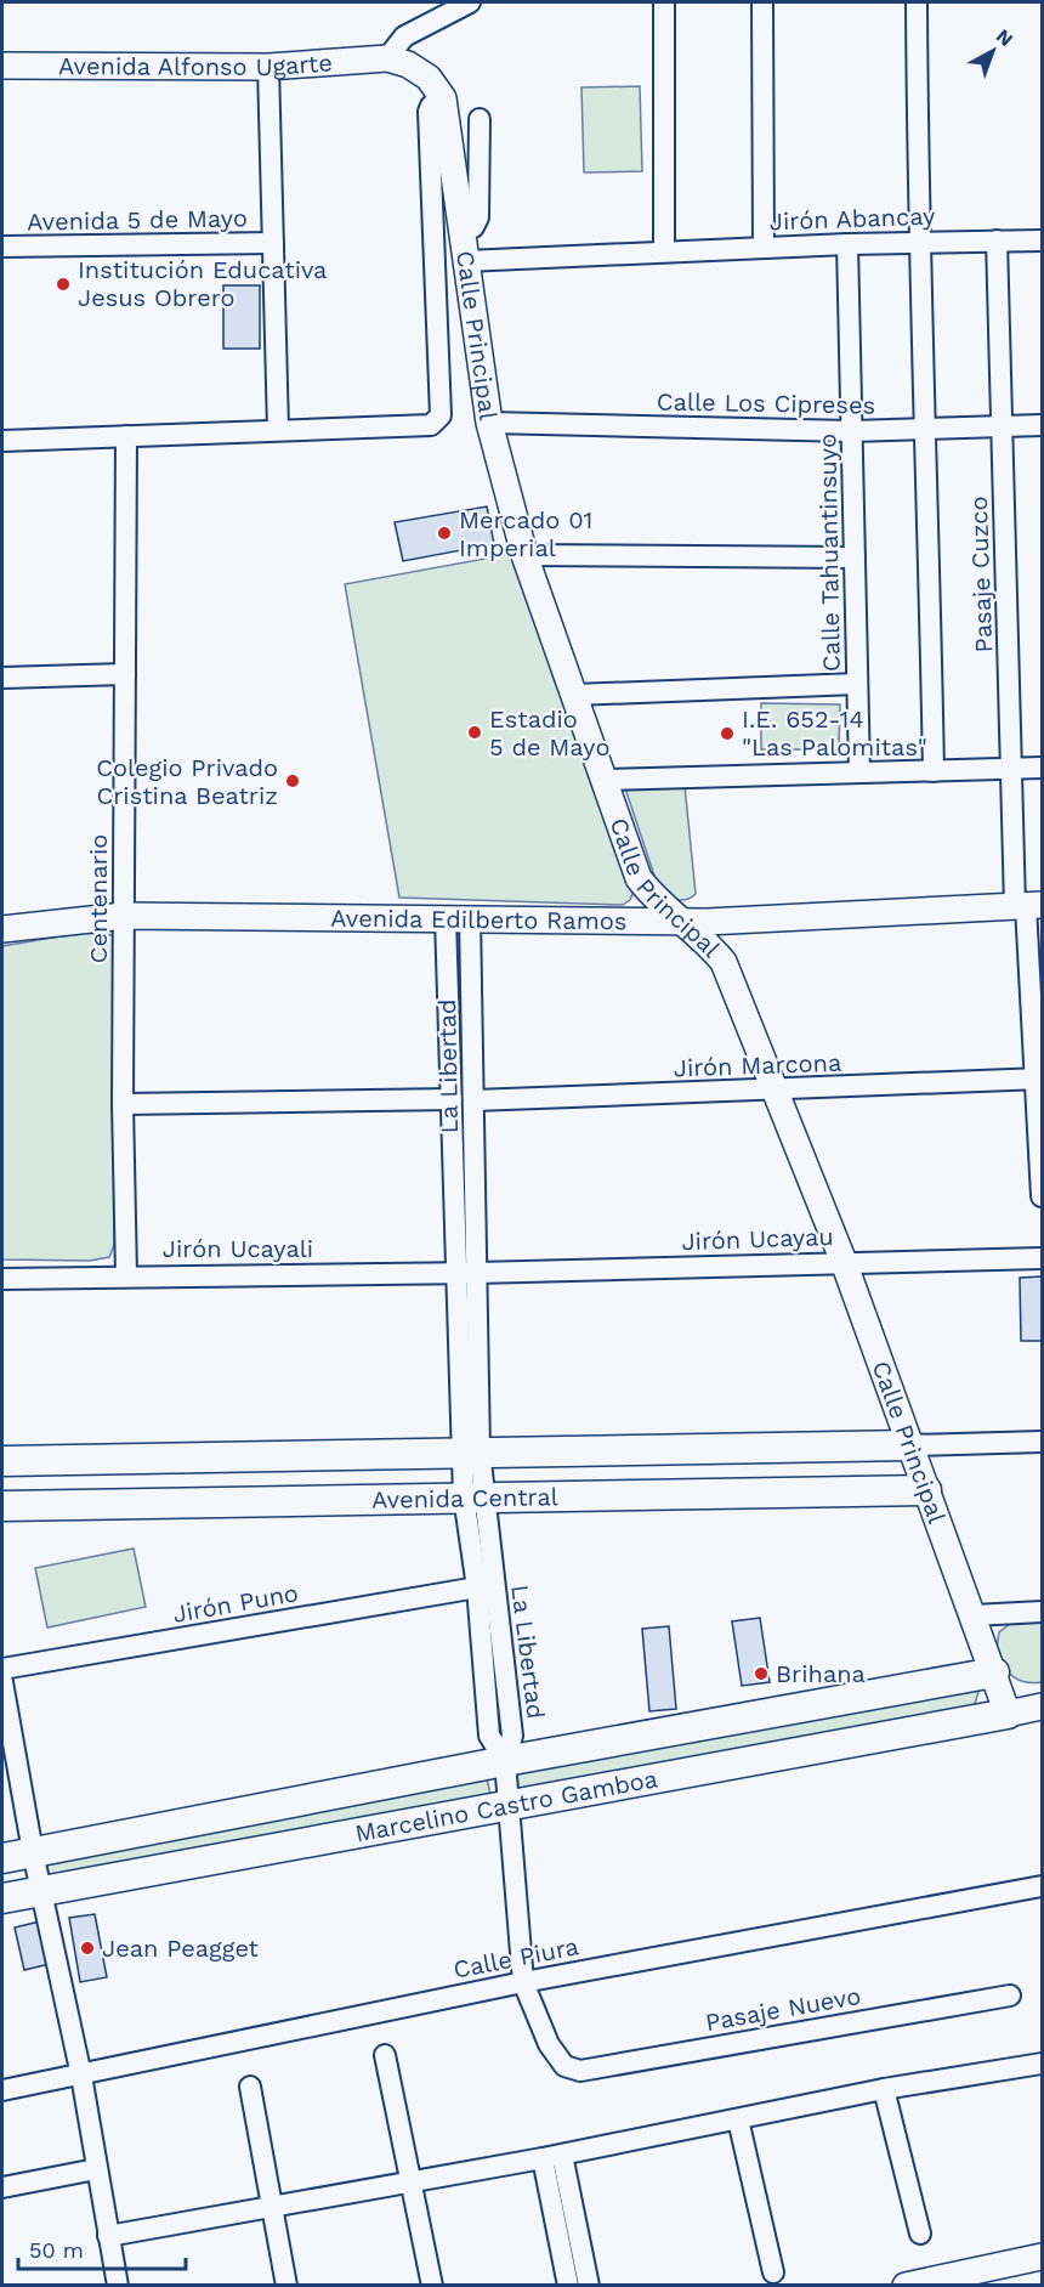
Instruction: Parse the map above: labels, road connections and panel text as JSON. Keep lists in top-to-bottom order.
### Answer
{
  "streets": {
    "main road": ["Avenida Central", "Marcelino Castro Gamboa"],
    "street": [
      "Avenida Alfonso Ugarte",
      "Jirón Abancay",
      "Avenida 5 de Mayo",
      "Calle Principal",
      "Calle Los Cipreses",
      "Calle Tahuantinsuyo",
      "Pasaje Cuzco",
      "Centenario",
      "Avenida Edilberto Ramos",
      "Jirón Marcona",
      "La Libertad",
      "Jirón Ucayau",
      "Jirón Ucayali",
      "Jirón Puno",
      "Calle Piura",
      "Pasaje Nuevo"
    ]
  },
  "crossings": [
    ["Jirón Abancay", "Calle Principal"],
    ["Jirón Abancay", "Calle Tahuantinsuyo"],
    ["Jirón Abancay", "Pasaje Cuzco"],
    ["Calle Principal", "Calle Los Cipreses"],
    ["Calle Principal", "Avenida Edilberto Ramos"],
    ["Calle Principal", "Jirón Marcona"],
    ["Calle Principal", "Jirón Ucayau"],
    ["Calle Principal", "Avenida Central"],
    ["Calle Principal", "Marcelino Castro Gamboa"],
    ["Calle Los Cipreses", "Calle Tahuantinsuyo"],
    ["Calle Los Cipreses", "Pasaje Cuzco"],
    ["Pasaje Cuzco", "Avenida Edilberto Ramos"],
    ["Pasaje Cuzco", "Jirón Marcona"],
    ["Centenario", "Avenida Edilberto Ramos"],
    ["Centenario", "Jirón Ucayali"],
    ["Avenida Edilberto Ramos", "La Libertad"],
    ["Jirón Marcona", "La Libertad"],
    ["La Libertad", "Jirón Ucayau"],
    ["La Libertad", "Jirón Ucayali"],
    ["La Libertad", "Avenida Central"],
    ["La Libertad", "Jirón Puno"],
    ["La Libertad", "Marcelino Castro Gamboa"],
    ["Jirón Ucayau", "Jirón Ucayali"],
    ["Calle Piura", "Pasaje Nuevo"]
  ],
  "places": [
    "Institución Educativa Jesus Obrero",
    "Mercado 01 Imperial",
    "Estadio 5 de Mayo",
    "I.E. 652-14 \"Las Palomitas\"",
    "Colegio Privado Cristina Beatriz",
    "Brihana",
    "Jean Peagget"
  ],
  "scale_bar": "50 m",
  "north": "top right"
}
